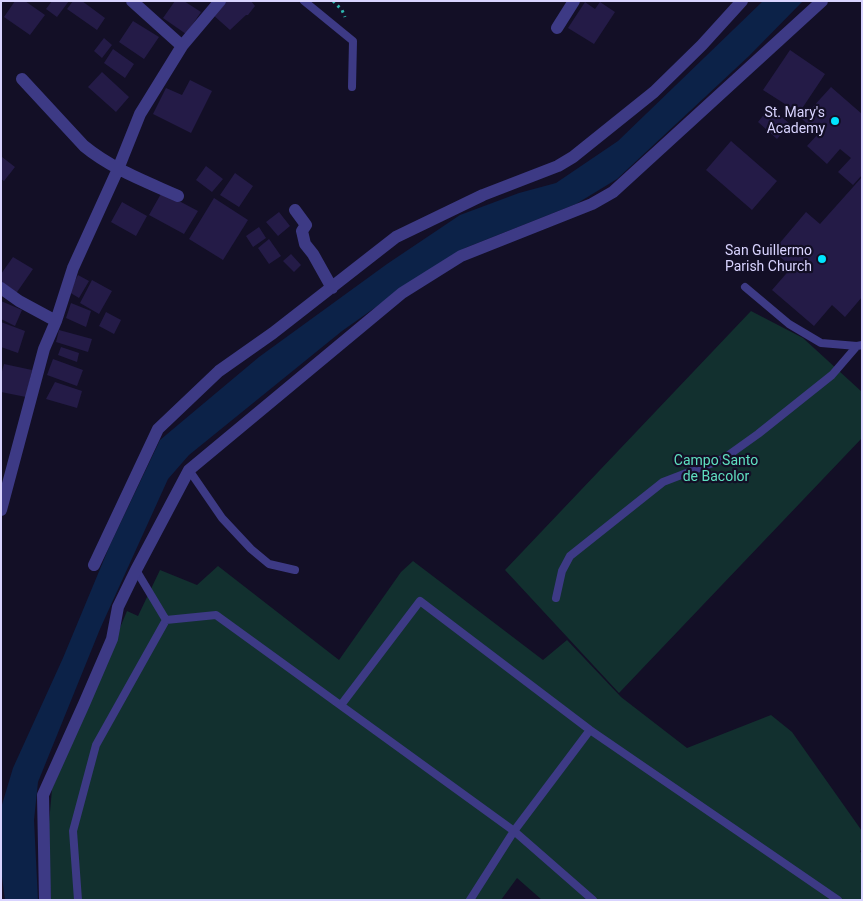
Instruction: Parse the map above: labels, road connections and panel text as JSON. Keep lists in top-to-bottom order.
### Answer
{
  "parks": ["Campo Santo de Bacolor"],
  "places": ["St. Mary's Academy", "San Guillermo Parish Church"]
}
